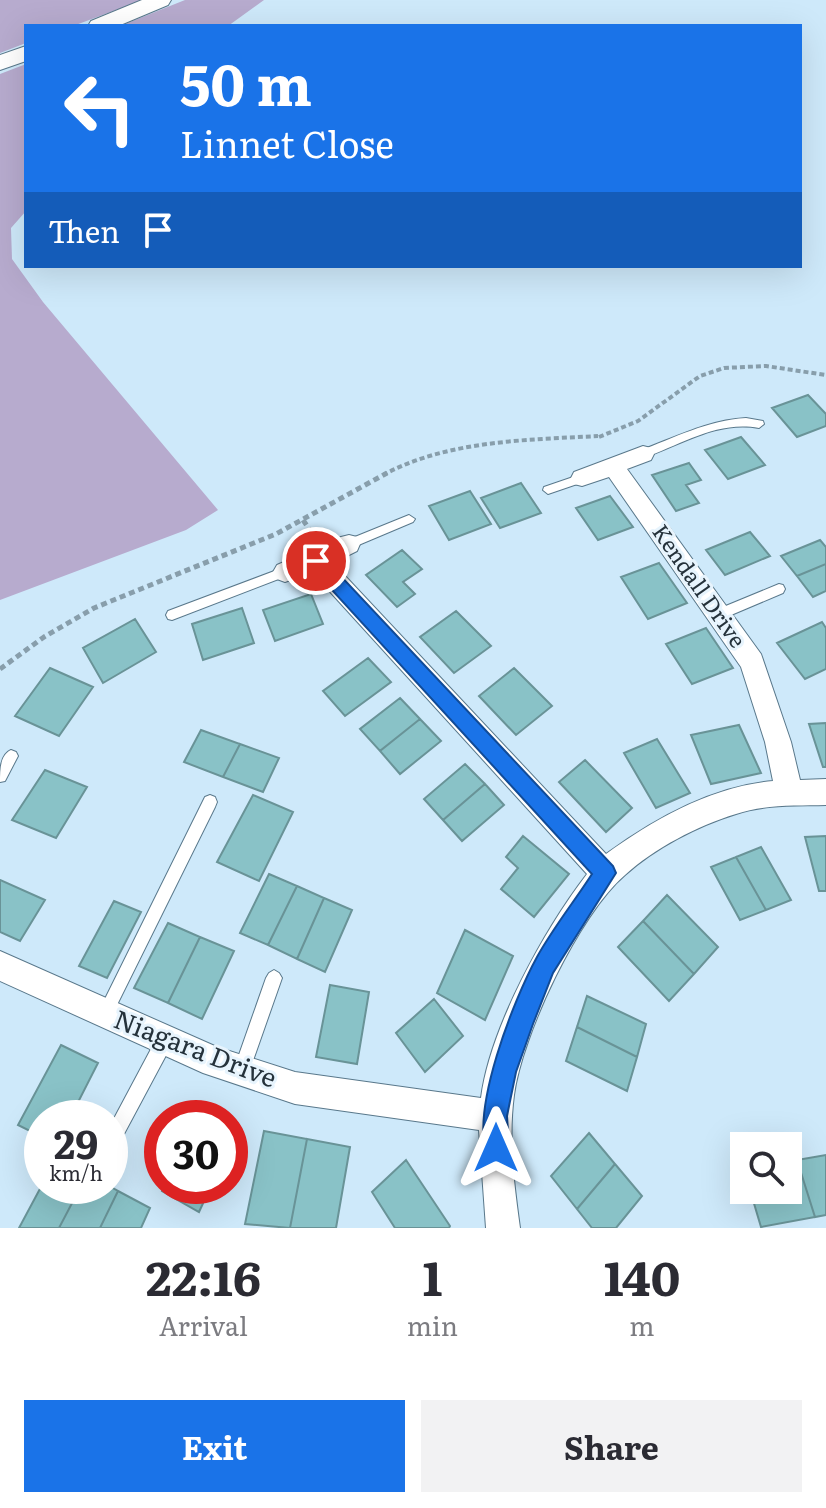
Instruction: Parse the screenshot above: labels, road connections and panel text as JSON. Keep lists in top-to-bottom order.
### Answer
{
  "streets": {
    "street": ["Kendall Drive", "Niagara Drive"]
  },
  "page": {
    "turn": ["50 m", "Linnet Close"],
    "then": "Then",
    "speed": "29 km/h",
    "limit": "30",
    "eta": [
      "22:16",
      "Arrival",
      "1",
      "min",
      "140",
      "m"
    ],
    "buttons": ["Exit", "Share"]
  }
}
